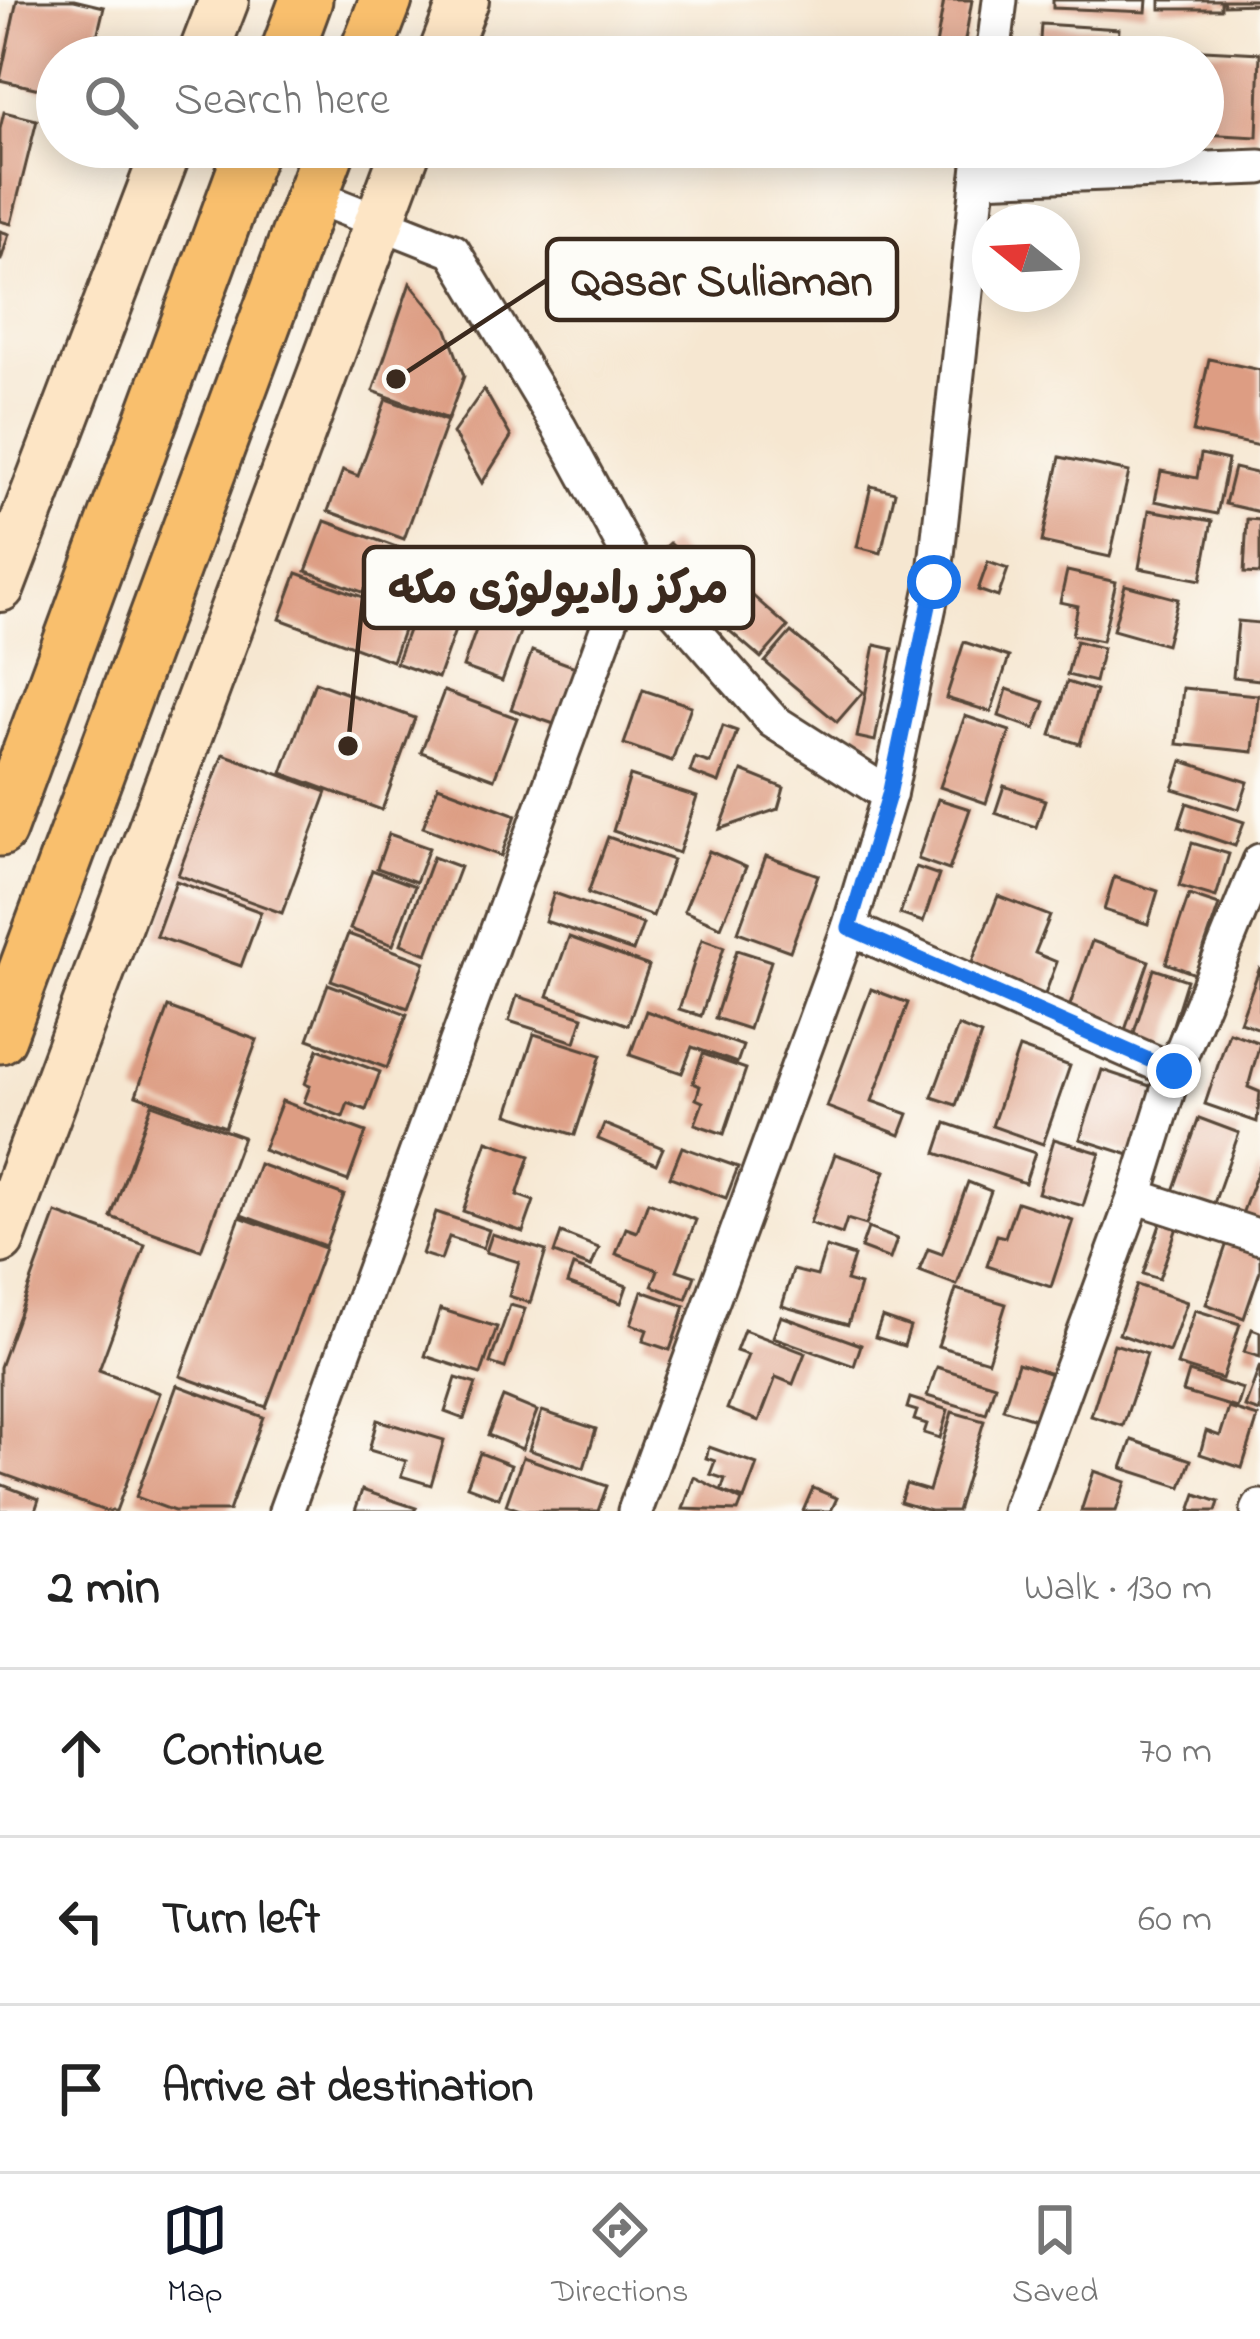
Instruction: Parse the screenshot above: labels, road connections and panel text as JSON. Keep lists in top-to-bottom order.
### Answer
{
  "places": ["Qasar Suliaman", "مرکز رادیولوژی مکه"],
  "north": "left",
  "page": {
    "search": "Search here",
    "heading": ["2 min", "Walk · 130 m"],
    "list": [
      ["Continue", "70 m"],
      ["Turn left", "60 m"],
      "Arrive at destination"
    ],
    "nav": ["Map", "Directions", "Saved"]
  }
}
